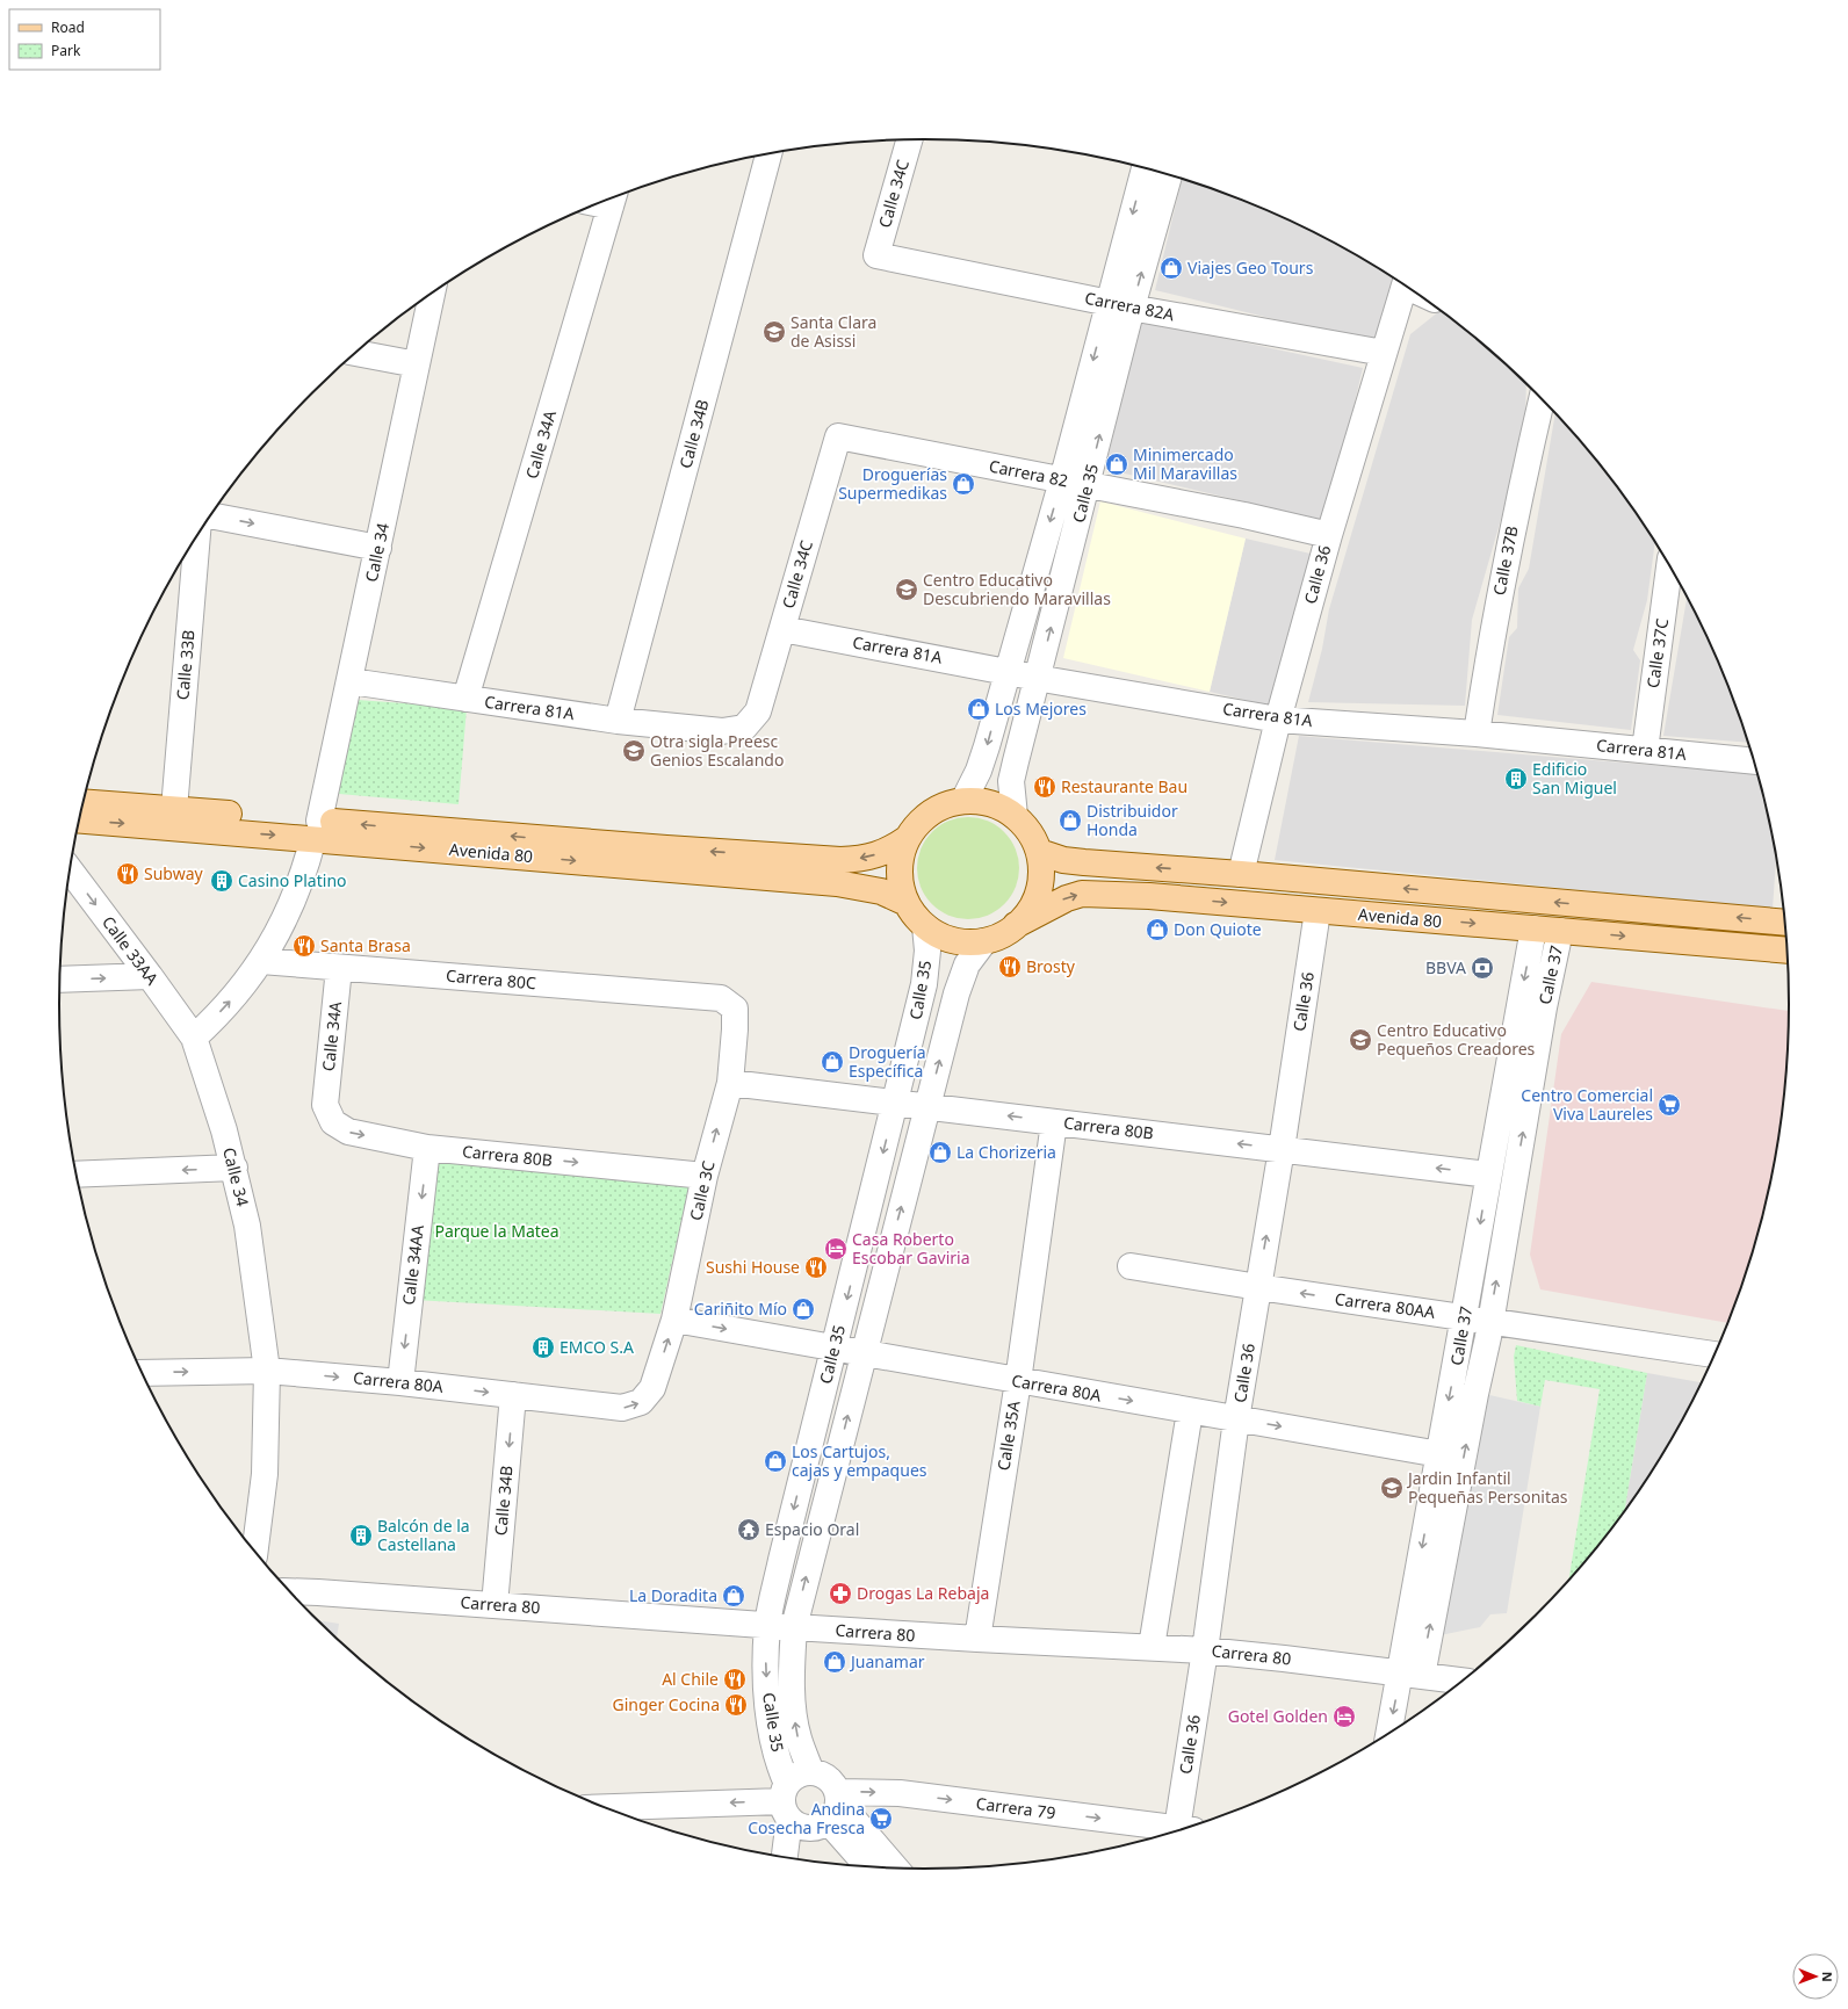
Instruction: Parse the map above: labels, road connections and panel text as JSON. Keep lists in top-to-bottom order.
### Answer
{
  "streets": {
    "main road": ["Avenida 80"],
    "street": [
      "Calle 34C",
      "Carrera 82A",
      "Calle 34B",
      "Calle 34A",
      "Carrera 82",
      "Calle 35",
      "Calle 34",
      "Calle 37B",
      "Calle 36",
      "Carrera 81A",
      "Calle 37C",
      "Calle 33B",
      "Calle 33AA",
      "Calle 37",
      "Carrera 80C",
      "Carrera 80B",
      "Calle 3C",
      "Calle 34AA",
      "Carrera 80AA",
      "Carrera 80A",
      "Calle 35A",
      "Carrera 80",
      "Carrera 79"
    ]
  },
  "crossings": [
    ["Calle 34C", "Carrera 82A"],
    ["Calle 34C", "Carrera 82"],
    ["Calle 34C", "Carrera 81A"],
    ["Carrera 82A", "Calle 35"],
    ["Carrera 82A", "Calle 36"],
    ["Calle 34B", "Carrera 81A"],
    ["Calle 34B", "Carrera 80A"],
    ["Calle 34B", "Carrera 80"],
    ["Calle 34A", "Carrera 81A"],
    ["Calle 34A", "Carrera 80C"],
    ["Calle 34A", "Carrera 80B"],
    ["Carrera 82", "Calle 35"],
    ["Carrera 82", "Calle 36"],
    ["Calle 35", "Carrera 81A"],
    ["Calle 35", "Avenida 80"],
    ["Calle 35", "Carrera 80B"],
    ["Calle 35", "Carrera 80A"],
    ["Calle 35", "Carrera 80"],
    ["Calle 35", "Carrera 79"],
    ["Calle 34", "Carrera 81A"],
    ["Calle 34", "Avenida 80"],
    ["Calle 34", "Calle 33AA"],
    ["Calle 34", "Carrera 80C"],
    ["Calle 34", "Carrera 80A"],
    ["Calle 37B", "Carrera 81A"],
    ["Calle 36", "Carrera 81A"],
    ["Calle 36", "Avenida 80"],
    ["Calle 36", "Carrera 80B"],
    ["Calle 36", "Carrera 80AA"],
    ["Calle 36", "Carrera 80A"],
    ["Calle 36", "Carrera 80"],
    ["Carrera 81A", "Calle 37C"],
    ["Calle 33B", "Avenida 80"],
    ["Avenida 80", "Calle 37"],
    ["Calle 37", "Carrera 80B"],
    ["Calle 37", "Carrera 80AA"],
    ["Calle 37", "Carrera 80A"],
    ["Calle 37", "Carrera 80"],
    ["Carrera 80C", "Calle 3C"],
    ["Carrera 80B", "Calle 3C"],
    ["Carrera 80B", "Calle 34AA"],
    ["Carrera 80B", "Calle 35A"],
    ["Calle 3C", "Carrera 80A"],
    ["Calle 34AA", "Carrera 80A"],
    ["Carrera 80A", "Calle 35A"],
    ["Calle 35A", "Carrera 80"]
  ],
  "one_way": [
    "Calle 33AA",
    "Calle 3C",
    "Calle 34AA",
    "Carrera 80AA",
    "Carrera 80A"
  ],
  "parks": ["Parque la Matea"],
  "places": {
    "shop": [
      "Viajes Geo Tours",
      "Minimercado Mil Maravillas",
      "Droguerías Supermedikas",
      "Los Mejores",
      "Distribuidor Honda",
      "Don Quiote",
      "Droguería Específica",
      "La Chorizeria",
      "Cariñito Mío",
      "Los Cartujos, cajas y empaques",
      "La Doradita",
      "Juanamar"
    ],
    "school or university": [
      "Santa Clara de Asissi",
      "Centro Educativo Descubriendo Maravillas",
      "Otra sigla Preesc Genios Escalando",
      "Centro Educativo Pequeños Creadores",
      "Jardin Infantil Pequeñas Personitas"
    ],
    "building": [
      "Edificio San Miguel",
      "Casino Platino",
      "EMCO S.A",
      "Balcón de la Castellana"
    ],
    "restaurant": [
      "Restaurante Bau",
      "Subway",
      "Santa Brasa",
      "Brosty",
      "Sushi House",
      "Al Chile",
      "Ginger Cocina"
    ],
    "bank": ["BBVA"],
    "supermarket": ["Centro Comercial Viva Laureles", "Andina Cosecha Fresca"],
    "hotel": ["Casa Roberto Escobar Gaviria", "Gotel Golden"],
    "temple": ["Espacio Oral"],
    "pharmacy": ["Drogas La Rebaja"]
  },
  "legend": ["Road", "Park"],
  "north": "right"
}
